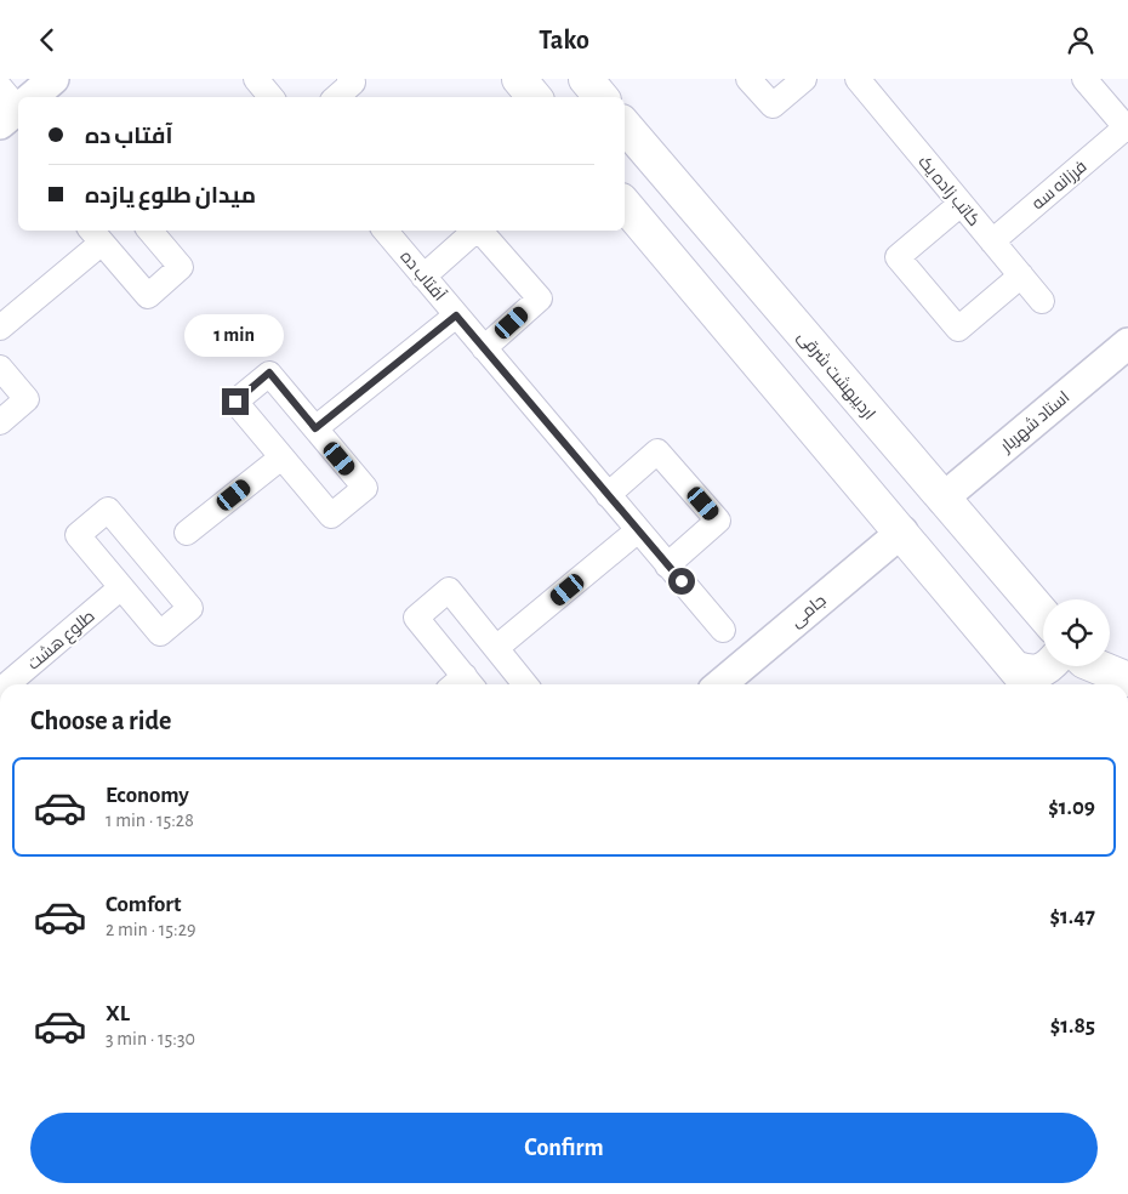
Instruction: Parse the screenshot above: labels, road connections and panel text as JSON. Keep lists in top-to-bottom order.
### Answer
{
  "streets": {
    "main road": ["اردیبهشت شرقی"],
    "street": [
      "فرزانه سه",
      "کاتب زاده یک",
      "آفتاب ده",
      "استاد شهریار",
      "جامی",
      "طلوع هشت"
    ]
  },
  "crossings": [
    ["فرزانه سه", "کاتب زاده یک"],
    ["اردیبهشت شرقی", "استاد شهریار"]
  ],
  "page": {
    "header": "Tako",
    "banner": ["آفتاب ده", "میدان طلوع یازده"],
    "bubble": "1 min",
    "heading": "Choose a ride",
    "list": [
      {
        "name": "Economy",
        "note": "1 min · 15:28",
        "value": "$1.09"
      },
      {
        "name": "Comfort",
        "note": "2 min · 15:29",
        "value": "$1.47"
      },
      {
        "name": "XL",
        "note": "3 min · 15:30",
        "value": "$1.85"
      }
    ],
    "buttons": "Confirm"
  }
}
